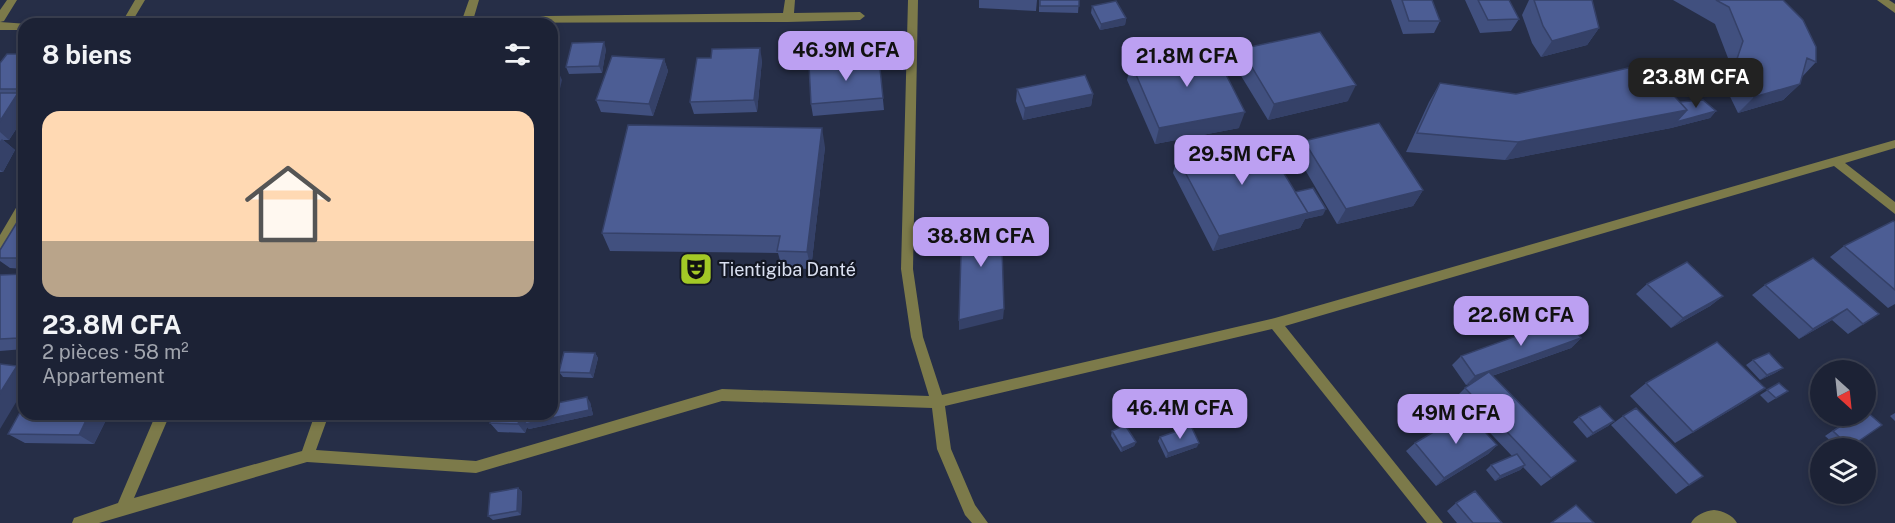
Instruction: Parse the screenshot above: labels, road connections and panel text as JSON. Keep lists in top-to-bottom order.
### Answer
{
  "places": {
    "theatre": ["Tientigiba Danté"]
  },
  "north": "bottom right",
  "page": {
    "heading": "8 biens",
    "price": [
      "46.9M CFA",
      "21.8M CFA",
      "23.8M CFA",
      "29.5M CFA",
      "38.8M CFA",
      "22.6M CFA",
      "46.4M CFA",
      "49M CFA"
    ],
    "list": [
      {
        "name": "23.8M CFA",
        "note": "2 pièces · 58 m² · Appartement"
      }
    ]
  }
}
